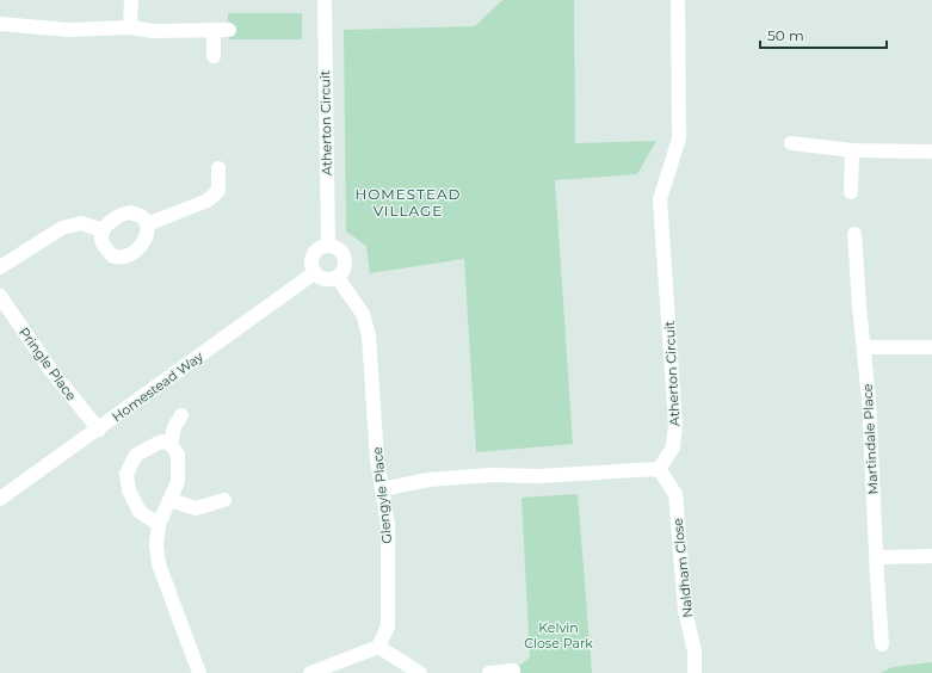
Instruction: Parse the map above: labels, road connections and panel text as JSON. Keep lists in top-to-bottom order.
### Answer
{
  "streets": {
    "street": [
      "Atherton Circuit",
      "Pringle Place",
      "Homestead Way",
      "Martindale Place",
      "Glengyle Place",
      "Naldham Close"
    ]
  },
  "crossings": [
    ["Atherton Circuit", "Homestead Way"],
    ["Atherton Circuit", "Glengyle Place"],
    ["Atherton Circuit", "Naldham Close"],
    ["Pringle Place", "Homestead Way"],
    ["Homestead Way", "Glengyle Place"]
  ],
  "districts": ["HOMESTEAD VILLAGE"],
  "parks": ["Kelvin Close Park"],
  "scale_bar": "50 m"
}
